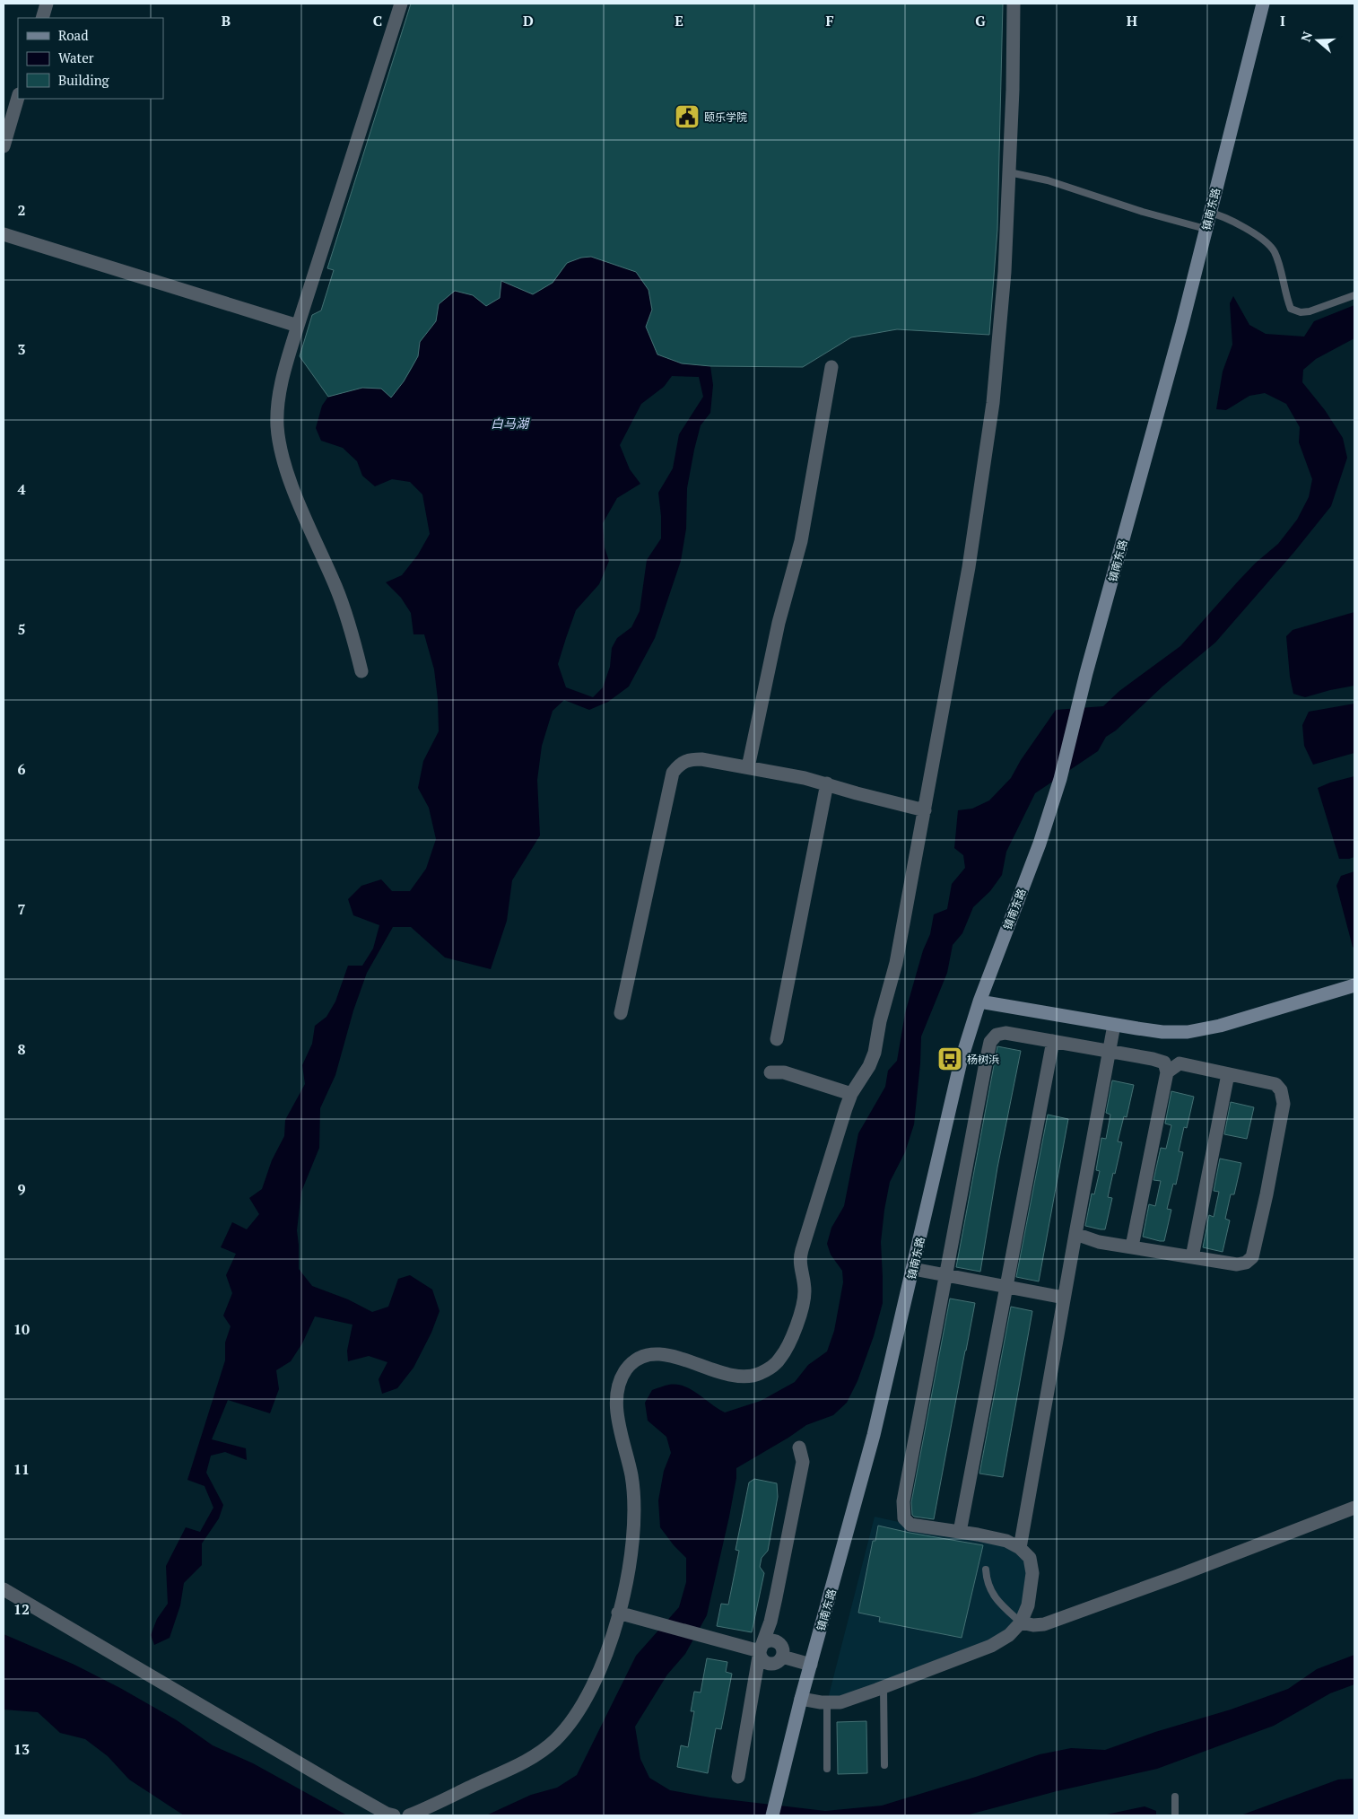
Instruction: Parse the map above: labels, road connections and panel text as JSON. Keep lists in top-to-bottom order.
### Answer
{
  "streets": {
    "street": ["镇南东路"]
  },
  "water": ["白马湖"],
  "places": {
    "public building": ["颐乐学院"],
    "bus stop": ["杨树浜"]
  },
  "legend": ["Road", "Water", "Building"],
  "north": "left",
  "grid": {
    "columns": [
      "B",
      "C",
      "D",
      "E",
      "F",
      "G",
      "H",
      "I"
    ],
    "rows": [
      "2",
      "3",
      "4",
      "5",
      "6",
      "7",
      "8",
      "9",
      "10",
      "11",
      "12",
      "13"
    ]
  }
}
